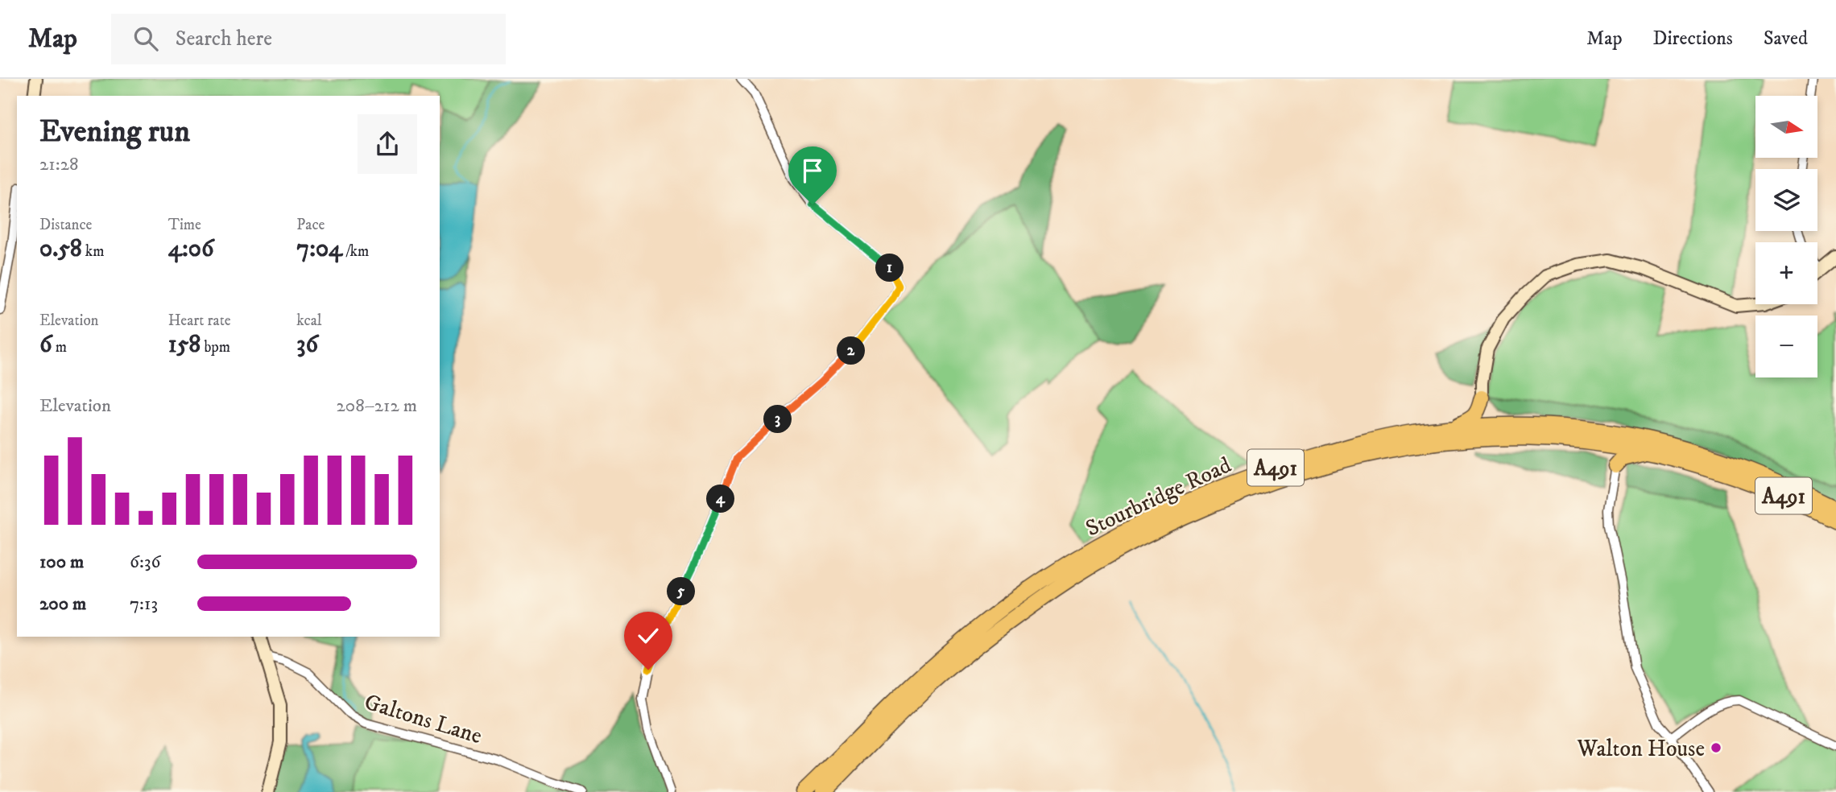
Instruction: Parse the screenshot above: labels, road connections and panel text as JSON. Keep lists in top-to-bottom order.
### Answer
{
  "streets": {
    "highway": ["A491", "Stourbridge Road"],
    "street": ["Galtons Lane"]
  },
  "places": ["Walton House"],
  "north": "right",
  "page": {
    "header": "Map",
    "search": "Search here",
    "nav": ["Map", "Directions", "Saved"],
    "map_buttons": ["+", "−"],
    "heading": ["Evening run", "21:28"],
    "stats": [
      ["Distance", "0.58 km"],
      ["Time", "4:06"],
      ["Pace", "7:04 /km"],
      ["Elevation", "6 m"],
      ["Heart rate", "158 bpm"],
      ["kcal", "36"]
    ],
    "pins": [
      "1",
      "2",
      "3",
      "4",
      "5"
    ],
    "chart": ["Elevation", "208–212 m"],
    "list": [
      {
        "name": "100 m",
        "note": "6:36"
      },
      {
        "name": "200 m",
        "note": "7:13"
      }
    ]
  }
}
